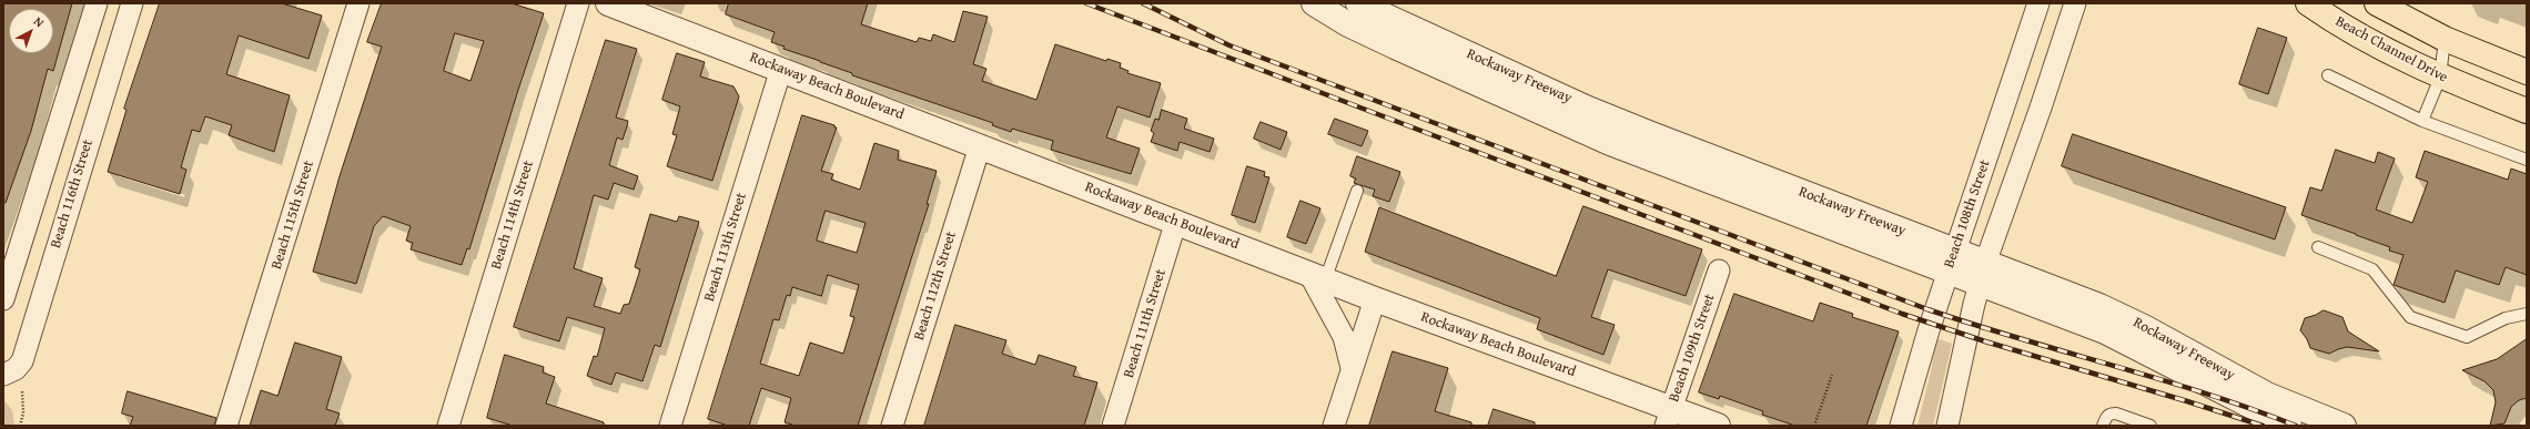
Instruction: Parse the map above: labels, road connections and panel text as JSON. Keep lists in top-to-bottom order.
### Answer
{
  "streets": {
    "main road": ["Beach Channel Drive"],
    "street": [
      "Rockaway Freeway",
      "Rockaway Beach Boulevard",
      "Beach 116th Street",
      "Beach 108th Street",
      "Beach 115th Street",
      "Beach 114th Street",
      "Beach 113th Street",
      "Beach 112th Street",
      "Beach 111th Street",
      "Beach 109th Street"
    ]
  },
  "crossings": [
    ["Rockaway Freeway", "Beach 108th Street"],
    ["Rockaway Beach Boulevard", "Beach 113th Street"],
    ["Rockaway Beach Boulevard", "Beach 112th Street"],
    ["Rockaway Beach Boulevard", "Beach 111th Street"],
    ["Rockaway Beach Boulevard", "Beach 109th Street"]
  ],
  "north": "top right"
}
